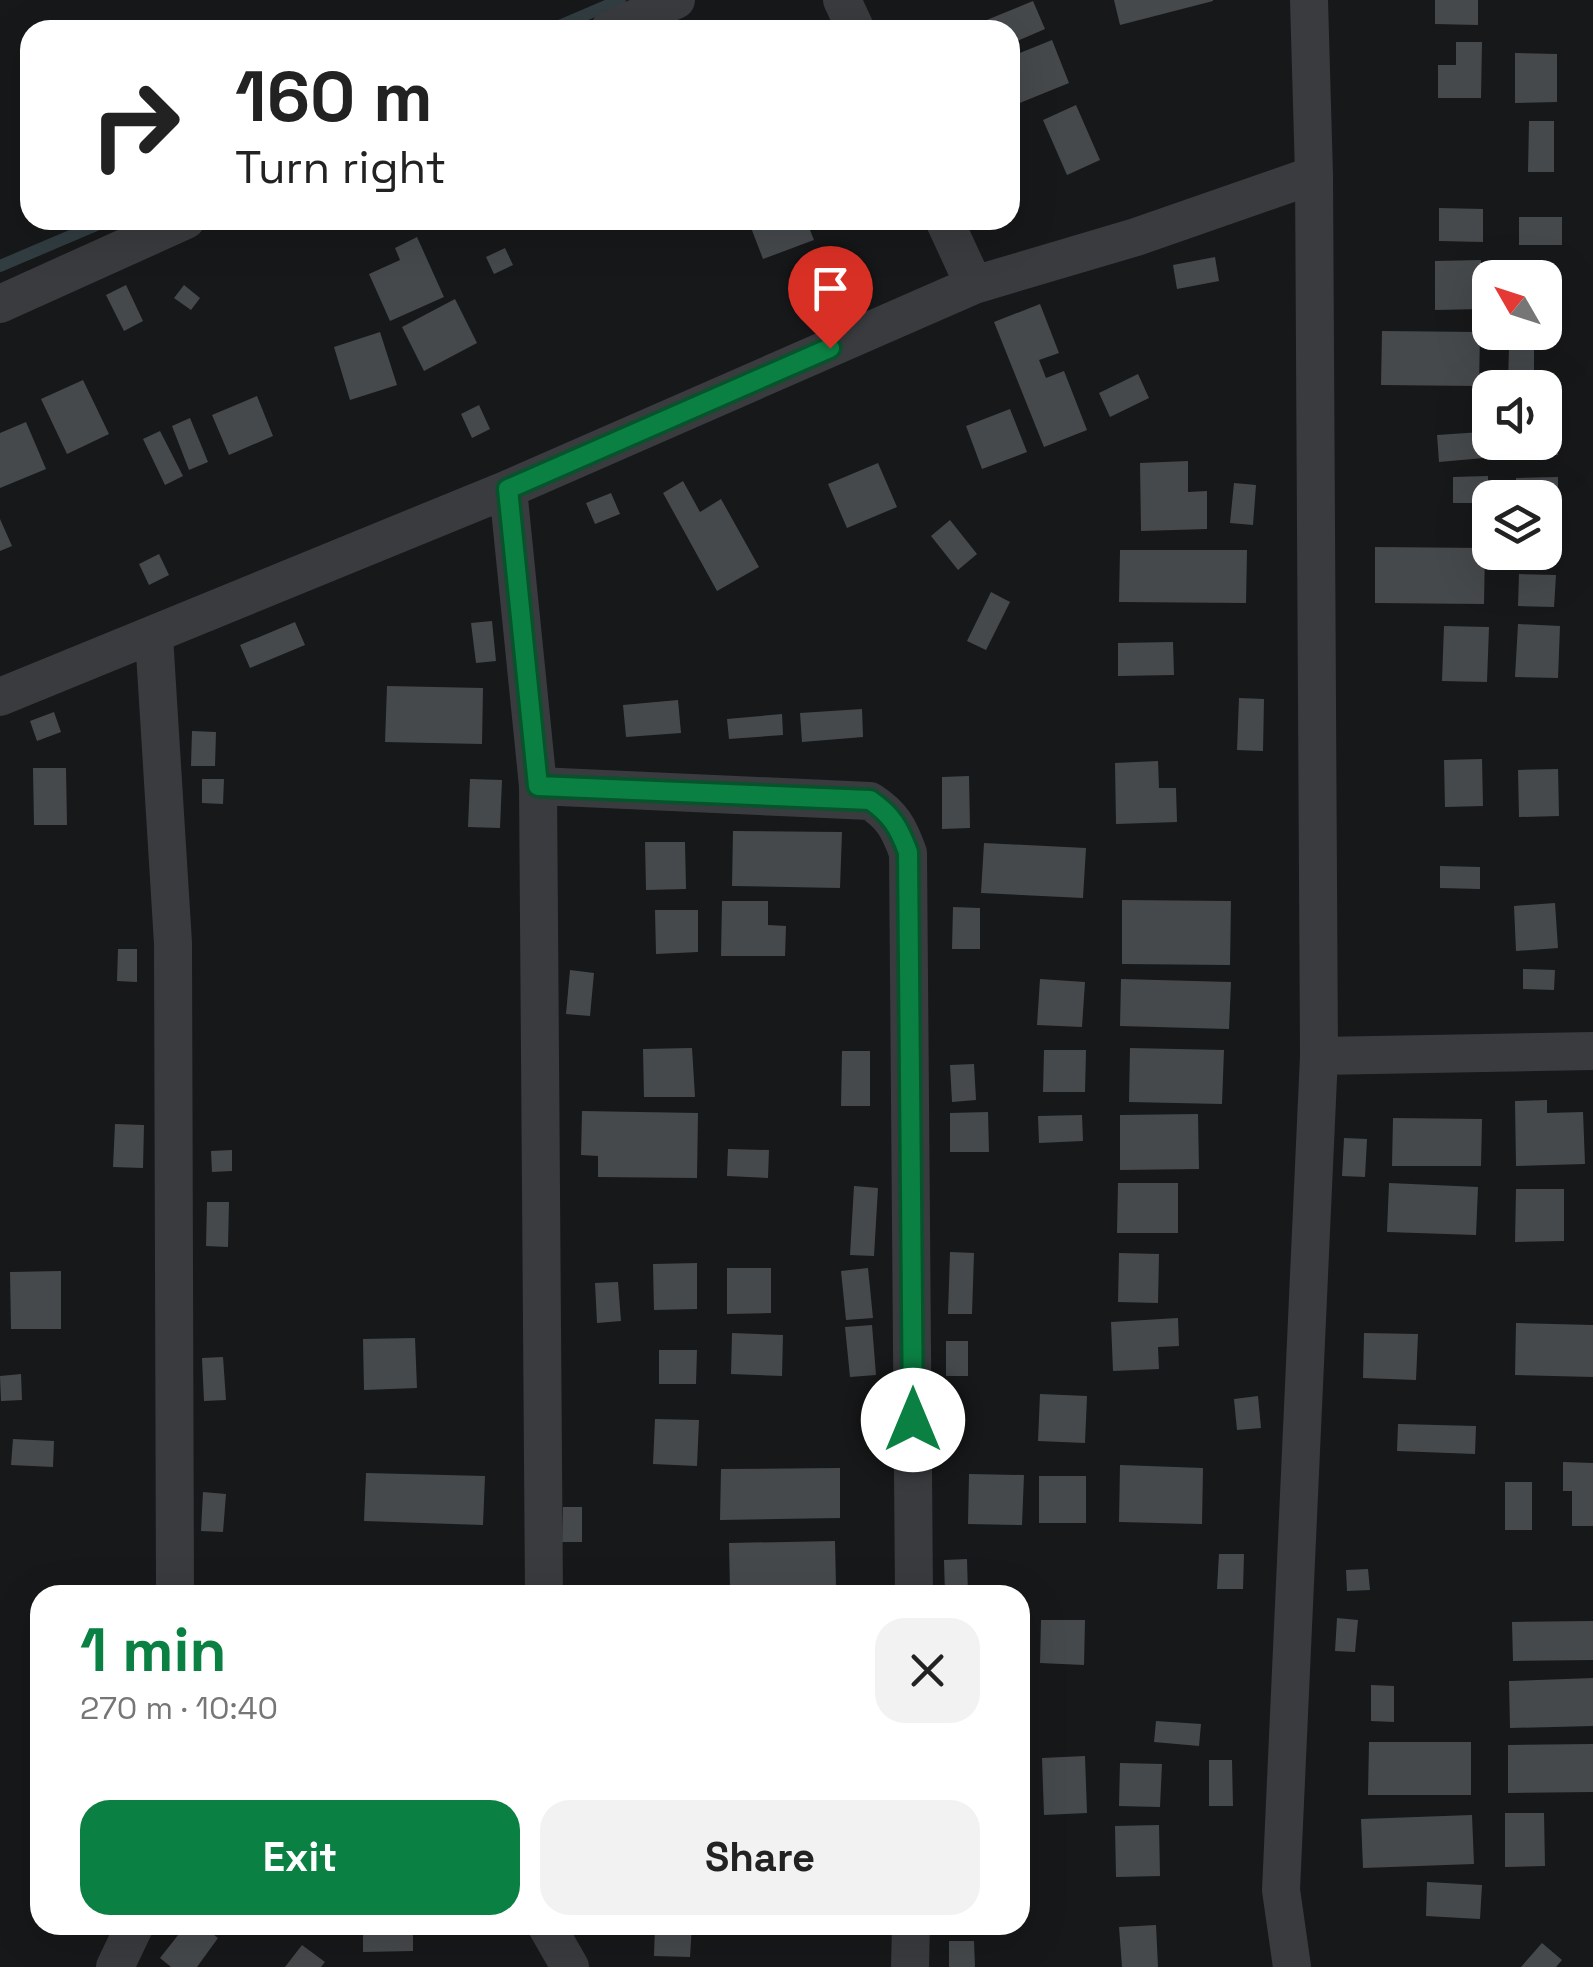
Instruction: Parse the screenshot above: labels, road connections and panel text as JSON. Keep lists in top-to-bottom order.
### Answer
{
  "north": "top left",
  "page": {
    "turn": ["160 m", "Turn right"],
    "heading": ["1 min", "270 m · 10:40"],
    "buttons": ["Exit", "Share"]
  }
}
